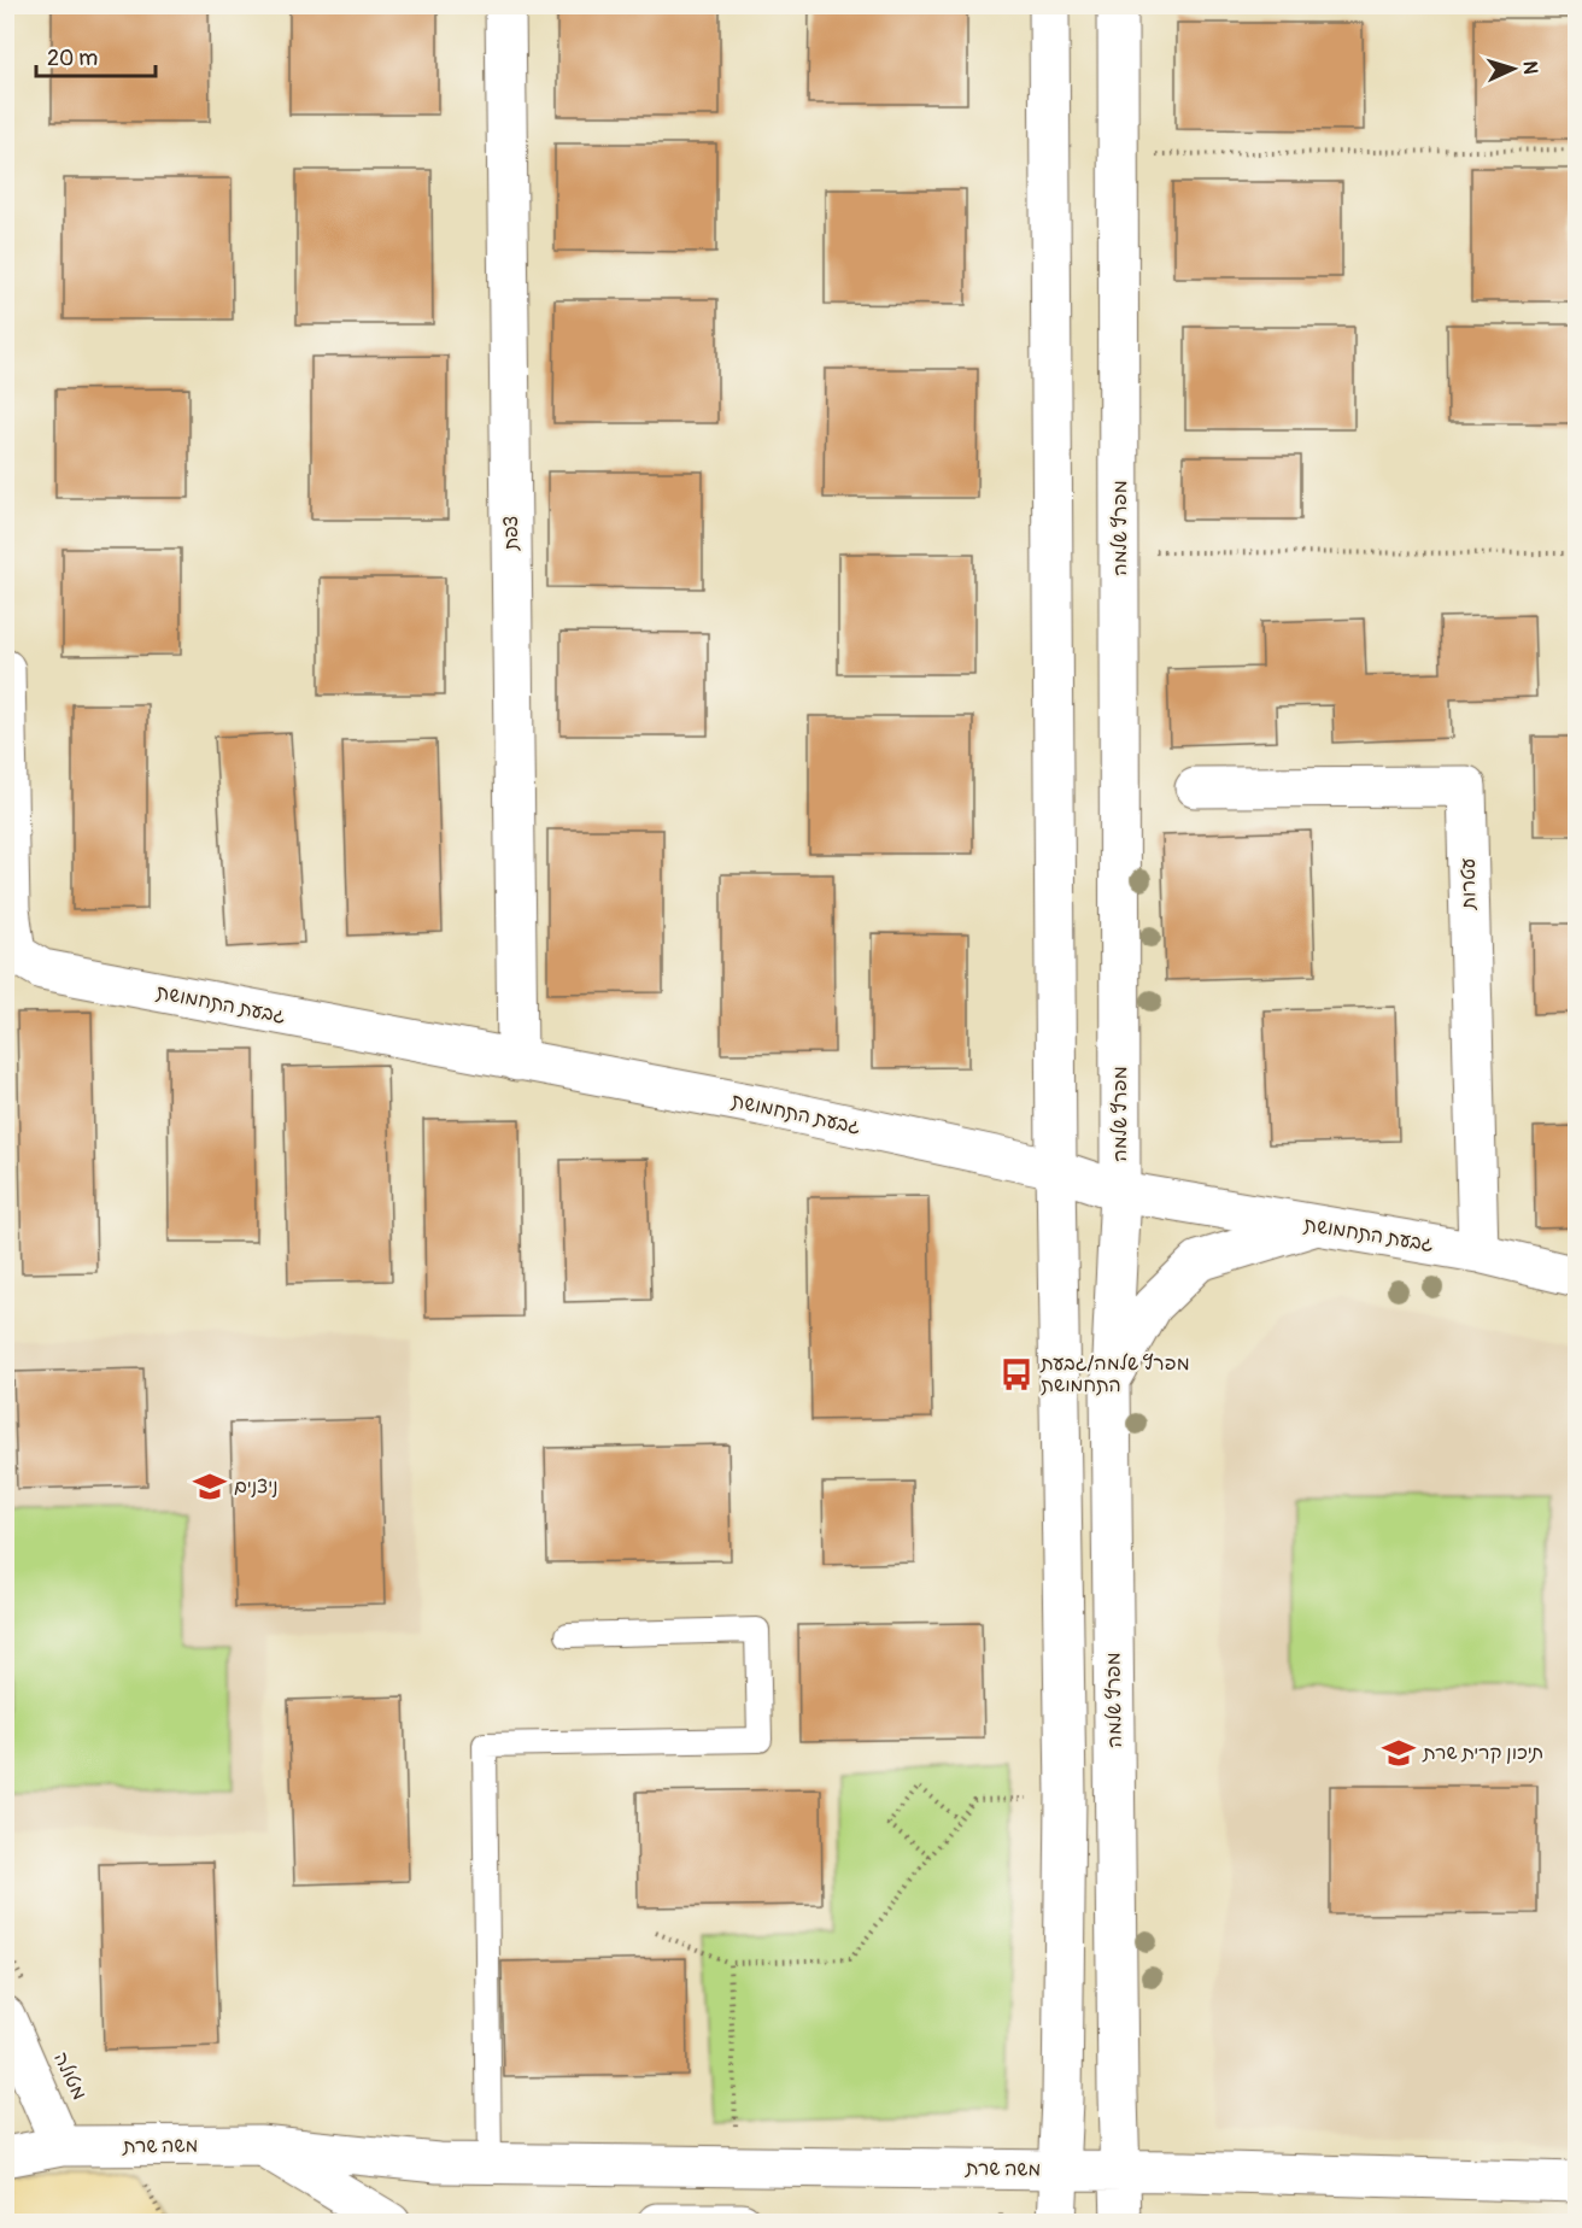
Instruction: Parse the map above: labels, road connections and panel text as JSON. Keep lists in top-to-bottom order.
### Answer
{
  "streets": {
    "street": [
      "מפרץ שלמה",
      "צפת",
      "עטרות",
      "גבעת התחמושת",
      "משה שרת"
    ]
  },
  "crossings": [
    ["מפרץ שלמה", "גבעת התחמושת"],
    ["מפרץ שלמה", "משה שרת"],
    ["צפת", "גבעת התחמושת"],
    ["עטרות", "גבעת התחמושת"]
  ],
  "places": {
    "bus stop": ["מפרץ שלמה/גבעת התחמושת"],
    "school or university": ["ניצנים", "תיכון קרית שרת"]
  },
  "scale_bar": "20 m",
  "north": "right"
}
